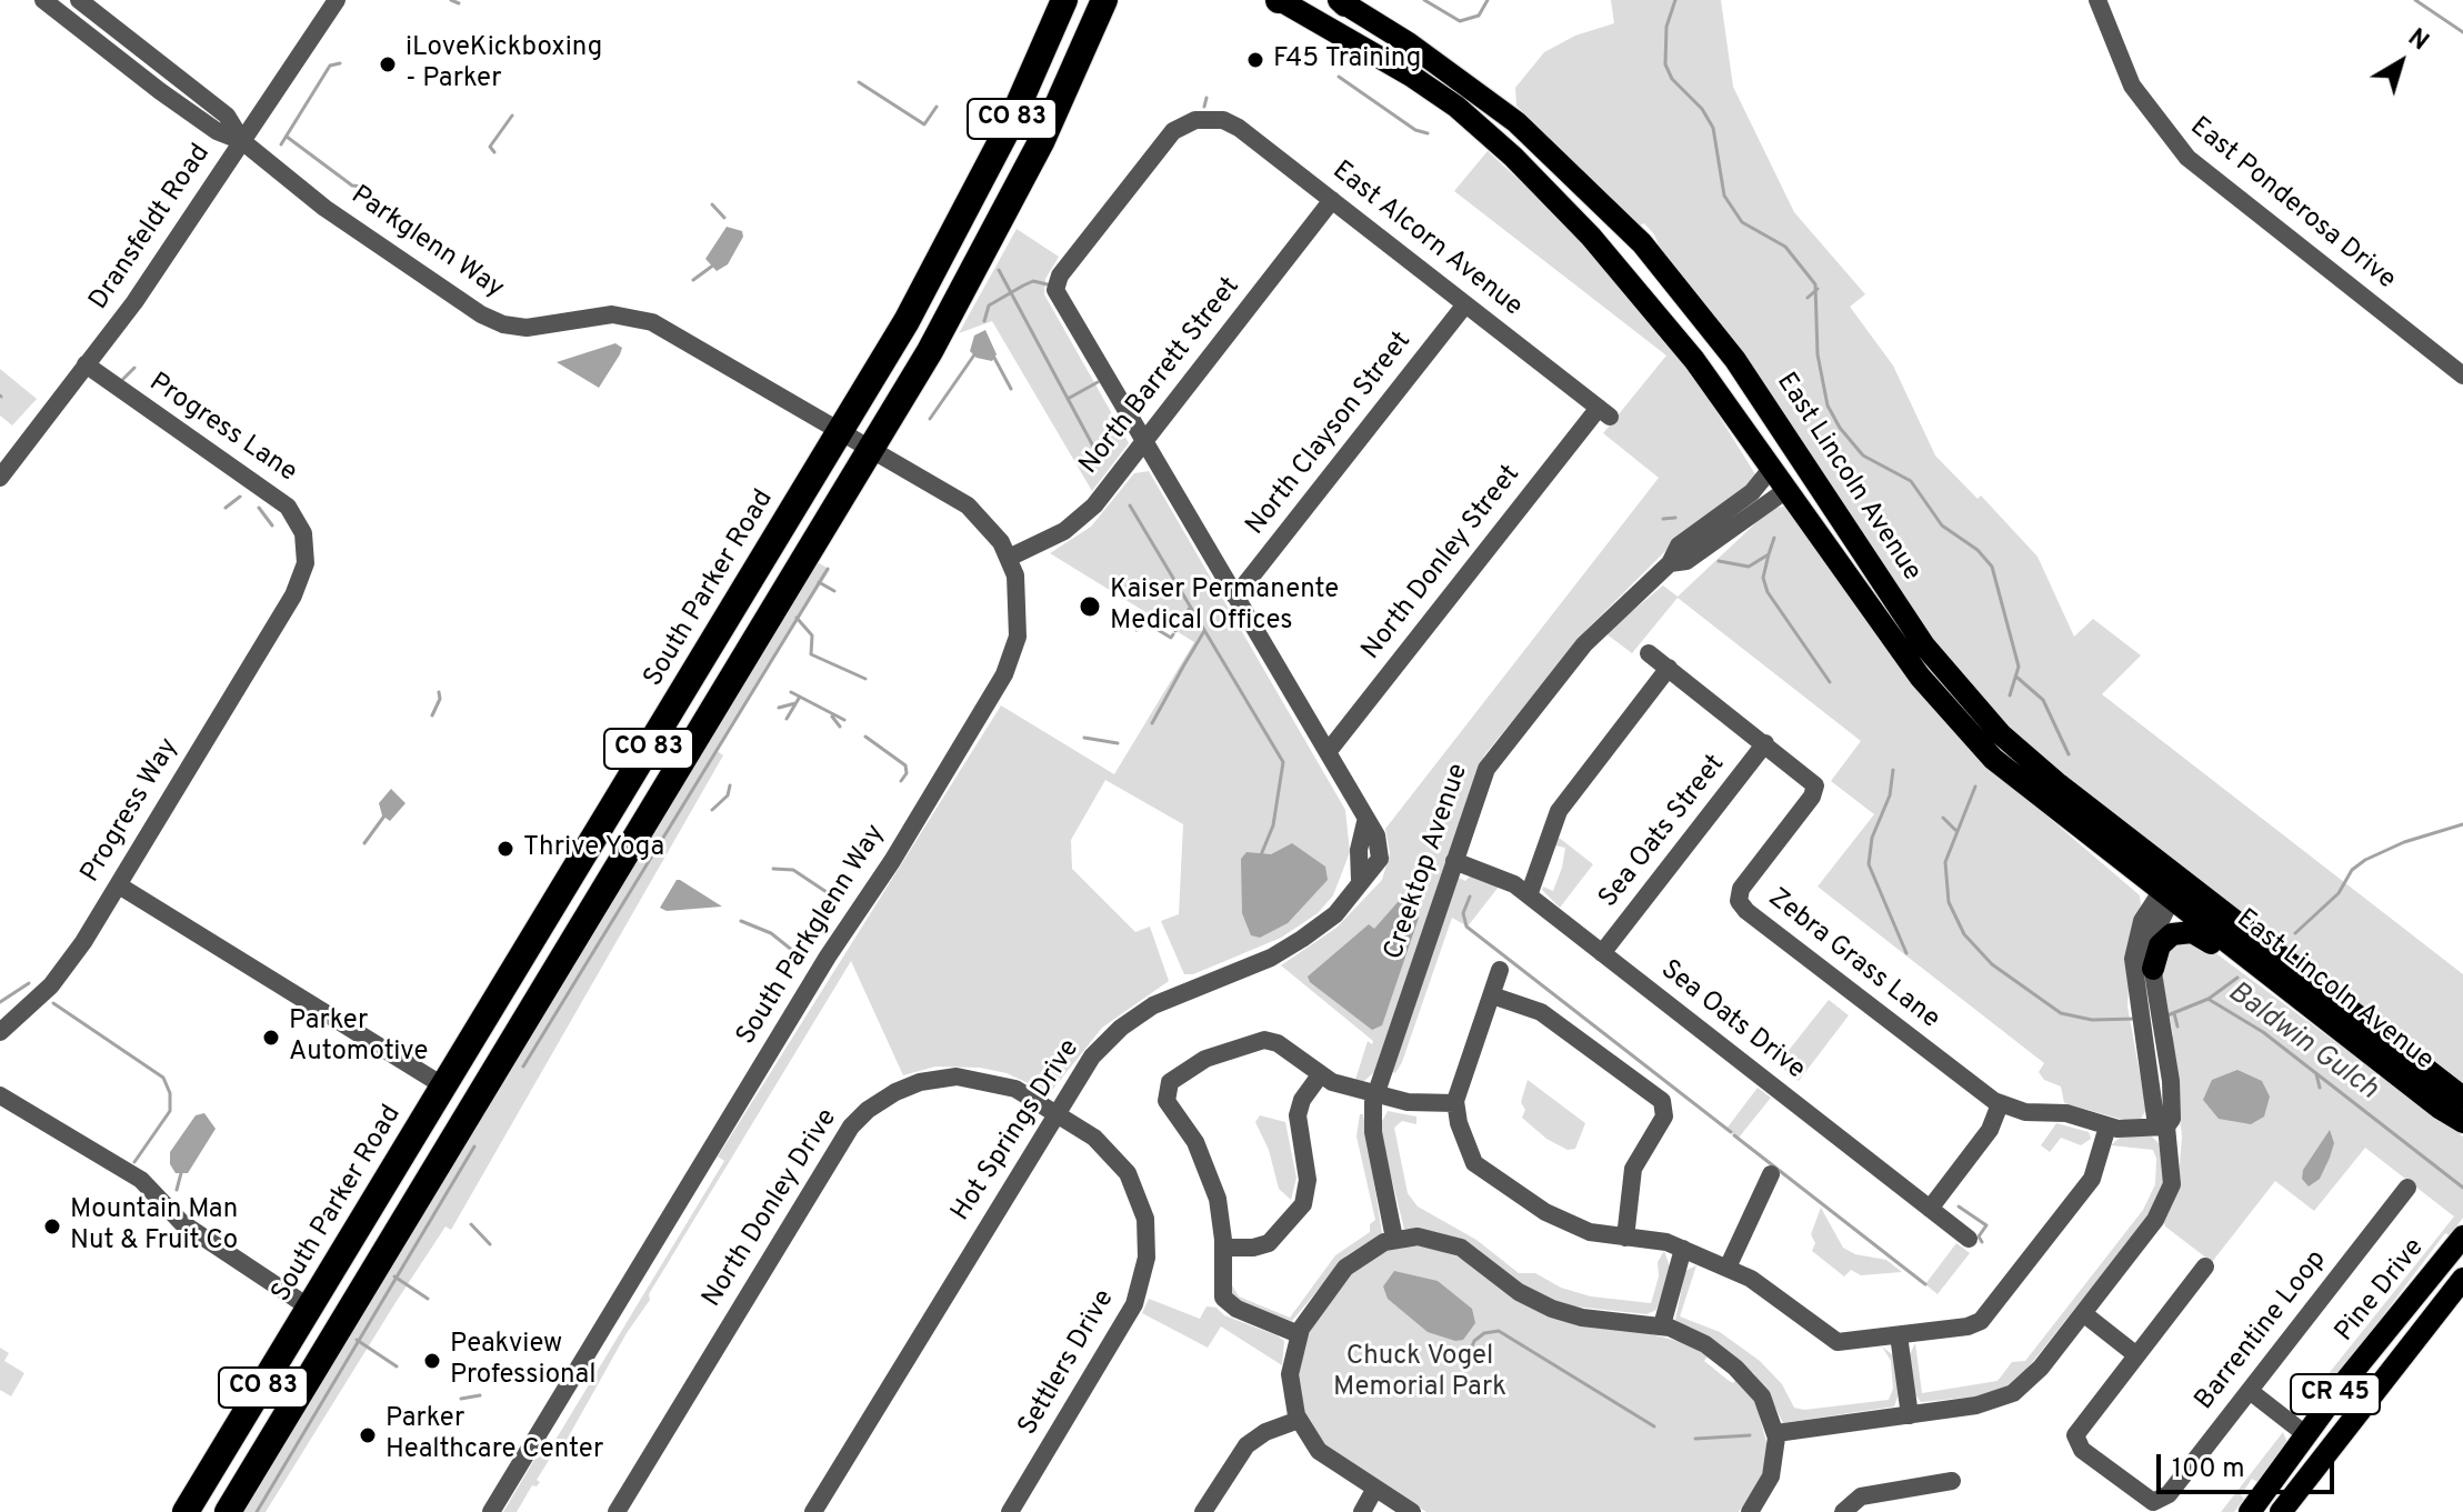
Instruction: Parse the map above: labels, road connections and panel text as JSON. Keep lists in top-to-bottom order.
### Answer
{
  "streets": {
    "highway": ["CO 83", "South Parker Road"],
    "main road": ["East Lincoln Avenue", "Pine Drive", "CR 45"],
    "street": [
      "East Ponderosa Drive",
      "Dransfeldt Road",
      "East Alcorn Avenue",
      "Parkglenn Way",
      "North Barrett Street",
      "Progress Lane",
      "North Clayson Street",
      "North Donley Street",
      "Progress Way",
      "Sea Oats Street",
      "Creektop Avenue",
      "South Parkglenn Way",
      "Zebra Grass Lane",
      "Sea Oats Drive",
      "Hot Springs Drive",
      "North Donley Drive",
      "Barrentine Loop",
      "Settlers Drive"
    ]
  },
  "crossings": [
    ["CO 83", "South Parkglenn Way"],
    ["Dransfeldt Road", "Parkglenn Way"],
    ["Dransfeldt Road", "Progress Lane"],
    ["East Alcorn Avenue", "North Barrett Street"],
    ["East Alcorn Avenue", "North Clayson Street"],
    ["East Alcorn Avenue", "North Donley Street"],
    ["Parkglenn Way", "South Parker Road"],
    ["Parkglenn Way", "South Parkglenn Way"],
    ["North Barrett Street", "South Parkglenn Way"],
    ["Progress Lane", "Progress Way"],
    ["East Lincoln Avenue", "Creektop Avenue"],
    ["North Donley Street", "Hot Springs Drive"],
    ["South Parker Road", "South Parkglenn Way"],
    ["Sea Oats Street", "Zebra Grass Lane"],
    ["Sea Oats Street", "Sea Oats Drive"],
    ["Creektop Avenue", "Sea Oats Drive"],
    ["Hot Springs Drive", "North Donley Drive"],
    ["Hot Springs Drive", "Settlers Drive"],
    ["North Donley Drive", "Settlers Drive"]
  ],
  "water": ["Baldwin Gulch"],
  "parks": ["Chuck Vogel Memorial Park"],
  "places": [
    "F45 Training",
    "iLoveKickboxing - Parker",
    "Kaiser Permanente Medical Offices",
    "Thrive Yoga",
    "Parker Automotive",
    "Mountain Man Nut & Fruit Co",
    "Peakview Professional",
    "Parker Healthcare Center"
  ],
  "scale_bar": "100 m",
  "north": "top right"
}
